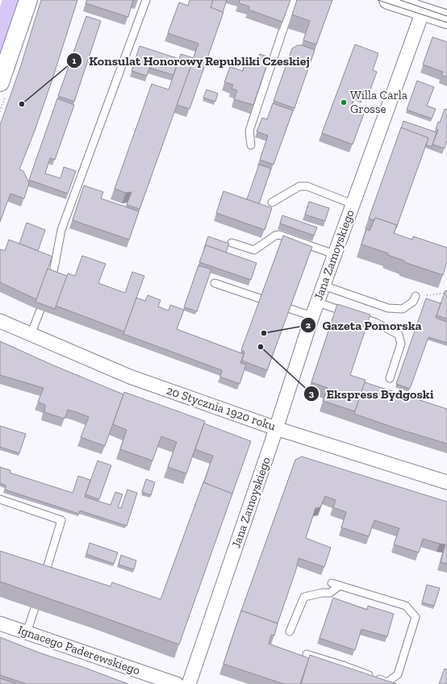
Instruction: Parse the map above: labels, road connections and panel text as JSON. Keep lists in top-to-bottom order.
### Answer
{
  "streets": {
    "street": ["Jana Zamoyskiego", "20 Stycznia 1920 roku", "Ignacego Paderewskiego"]
  },
  "crossings": [
    ["Jana Zamoyskiego", "20 Stycznia 1920 roku"]
  ],
  "places": [
    "Willa Carla Grosse",
    "Konsulat Honorowy Republiki Czeskiej",
    "Gazeta Pomorska",
    "Ekspress Bydgoski"
  ]
}
